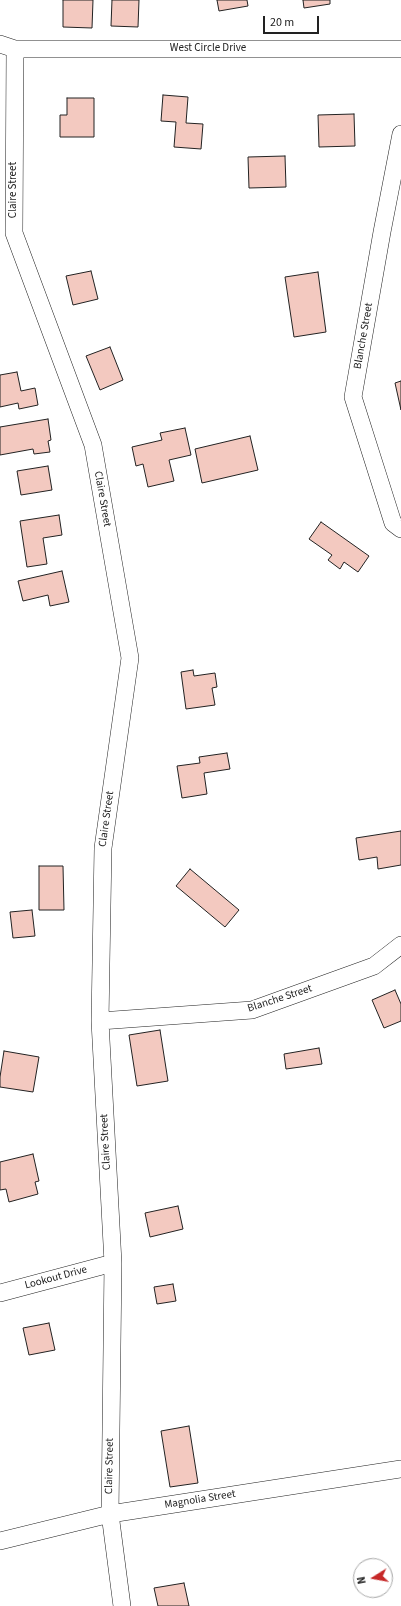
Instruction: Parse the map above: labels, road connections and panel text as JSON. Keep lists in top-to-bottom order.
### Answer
{
  "streets": {
    "street": [
      "West Circle Drive",
      "Claire Street",
      "Blanche Street",
      "Lookout Drive",
      "Magnolia Street"
    ]
  },
  "crossings": [
    ["West Circle Drive", "Claire Street"],
    ["Claire Street", "Blanche Street"],
    ["Claire Street", "Lookout Drive"],
    ["Claire Street", "Magnolia Street"]
  ],
  "scale_bar": "20 m",
  "north": "left"
}
